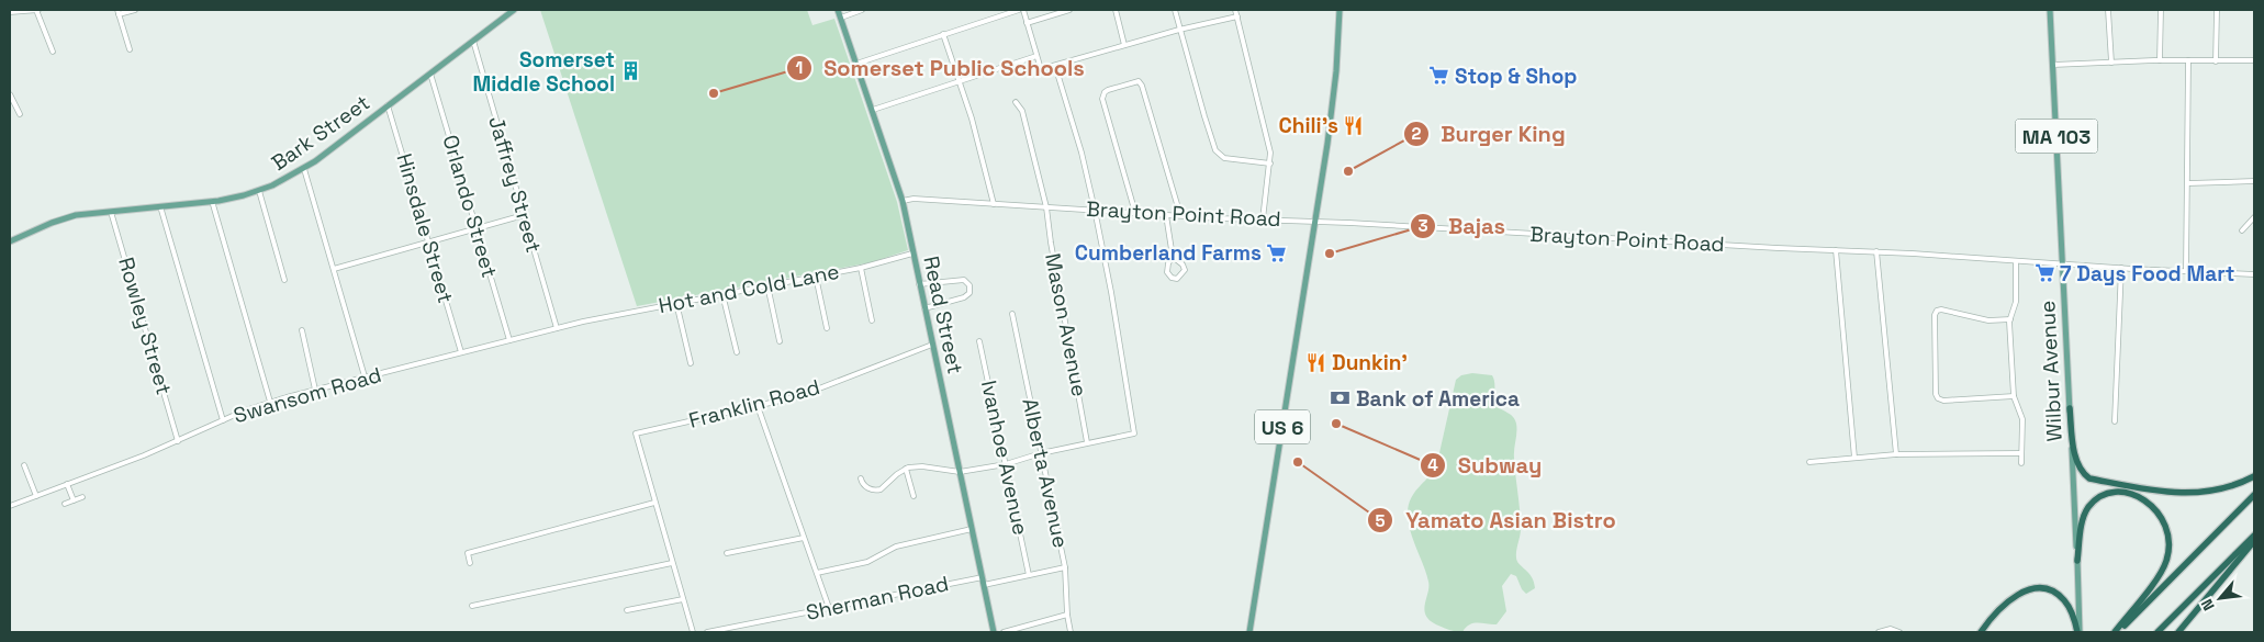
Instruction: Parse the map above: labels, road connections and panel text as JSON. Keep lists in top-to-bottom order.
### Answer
{
  "streets": {
    "main road": [
      "Bark Street",
      "MA 103",
      "Read Street",
      "Wilbur Avenue",
      "US 6"
    ],
    "street": [
      "Jaffrey Street",
      "Orlando Street",
      "Brayton Point Road",
      "Hinsdale Street",
      "Hot and Cold Lane",
      "Mason Avenue",
      "Rowley Street",
      "Swansom Road",
      "Franklin Road",
      "Ivanhoe Avenue",
      "Alberta Avenue",
      "Sherman Road"
    ]
  },
  "crossings": [
    ["Bark Street", "Jaffrey Street"],
    ["Bark Street", "Orlando Street"],
    ["Bark Street", "Hinsdale Street"],
    ["Bark Street", "Rowley Street"],
    ["Jaffrey Street", "Swansom Road"],
    ["Orlando Street", "Swansom Road"],
    ["Brayton Point Road", "Read Street"],
    ["Brayton Point Road", "Mason Avenue"],
    ["Brayton Point Road", "Wilbur Avenue"],
    ["Brayton Point Road", "US 6"],
    ["Hinsdale Street", "Swansom Road"],
    ["Hot and Cold Lane", "Read Street"],
    ["Hot and Cold Lane", "Swansom Road"],
    ["Read Street", "Franklin Road"],
    ["Read Street", "Sherman Road"],
    ["Rowley Street", "Swansom Road"]
  ],
  "places": {
    "building": ["Somerset Middle School"],
    "supermarket": ["Stop & Shop", "Cumberland Farms", "7 Days Food Mart"],
    "other": [
      "Somerset Public Schools",
      "Burger King",
      "Bajas",
      "Subway",
      "Yamato Asian Bistro"
    ],
    "restaurant": ["Chili's", "Dunkin'"],
    "bank": ["Bank of America"]
  },
  "north": "bottom left"
}
